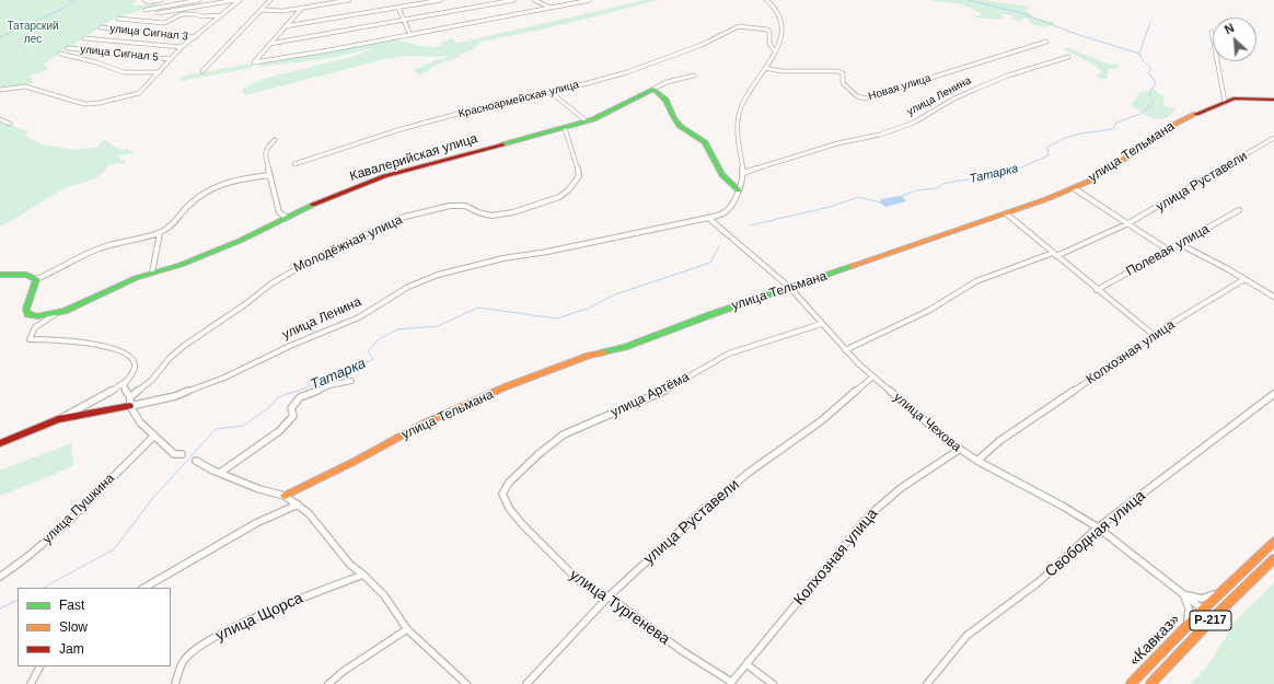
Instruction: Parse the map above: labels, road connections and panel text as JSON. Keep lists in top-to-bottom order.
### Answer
{
  "streets": {
    "main road": [
      "улица Ленина",
      "улица Тельмана",
      "Кавалерийская улица",
      "Р-217",
      "«Кавказ»"
    ],
    "street": [
      "улица Сигнал 3",
      "улица Сигнал 5",
      "Новая улица",
      "Красноармейская улица",
      "улица Руставели",
      "Молодёжная улица",
      "Полевая улица",
      "Колхозная улица",
      "улица Артёма",
      "улица Чехова",
      "улица Пушкина",
      "Свободная улица",
      "улица Тургенева",
      "улица Щорса"
    ]
  },
  "crossings": [
    ["улица Ленина", "улица Чехова"],
    ["улица Тельмана", "улица Чехова"],
    ["Кавалерийская улица", "Молодёжная улица"],
    ["улица Руставели", "улица Чехова"],
    ["улица Руставели", "улица Тургенева"],
    ["Колхозная улица", "улица Чехова"],
    ["Колхозная улица", "улица Тургенева"],
    ["улица Артёма", "улица Чехова"],
    ["улица Артёма", "улица Тургенева"],
    ["улица Чехова", "Свободная улица"],
    ["улица Чехова", "«Кавказ»"]
  ],
  "water": ["Татарка"],
  "parks": ["Татарский лес"],
  "legend": ["Fast", "Slow", "Jam"],
  "north": "top left"
}
